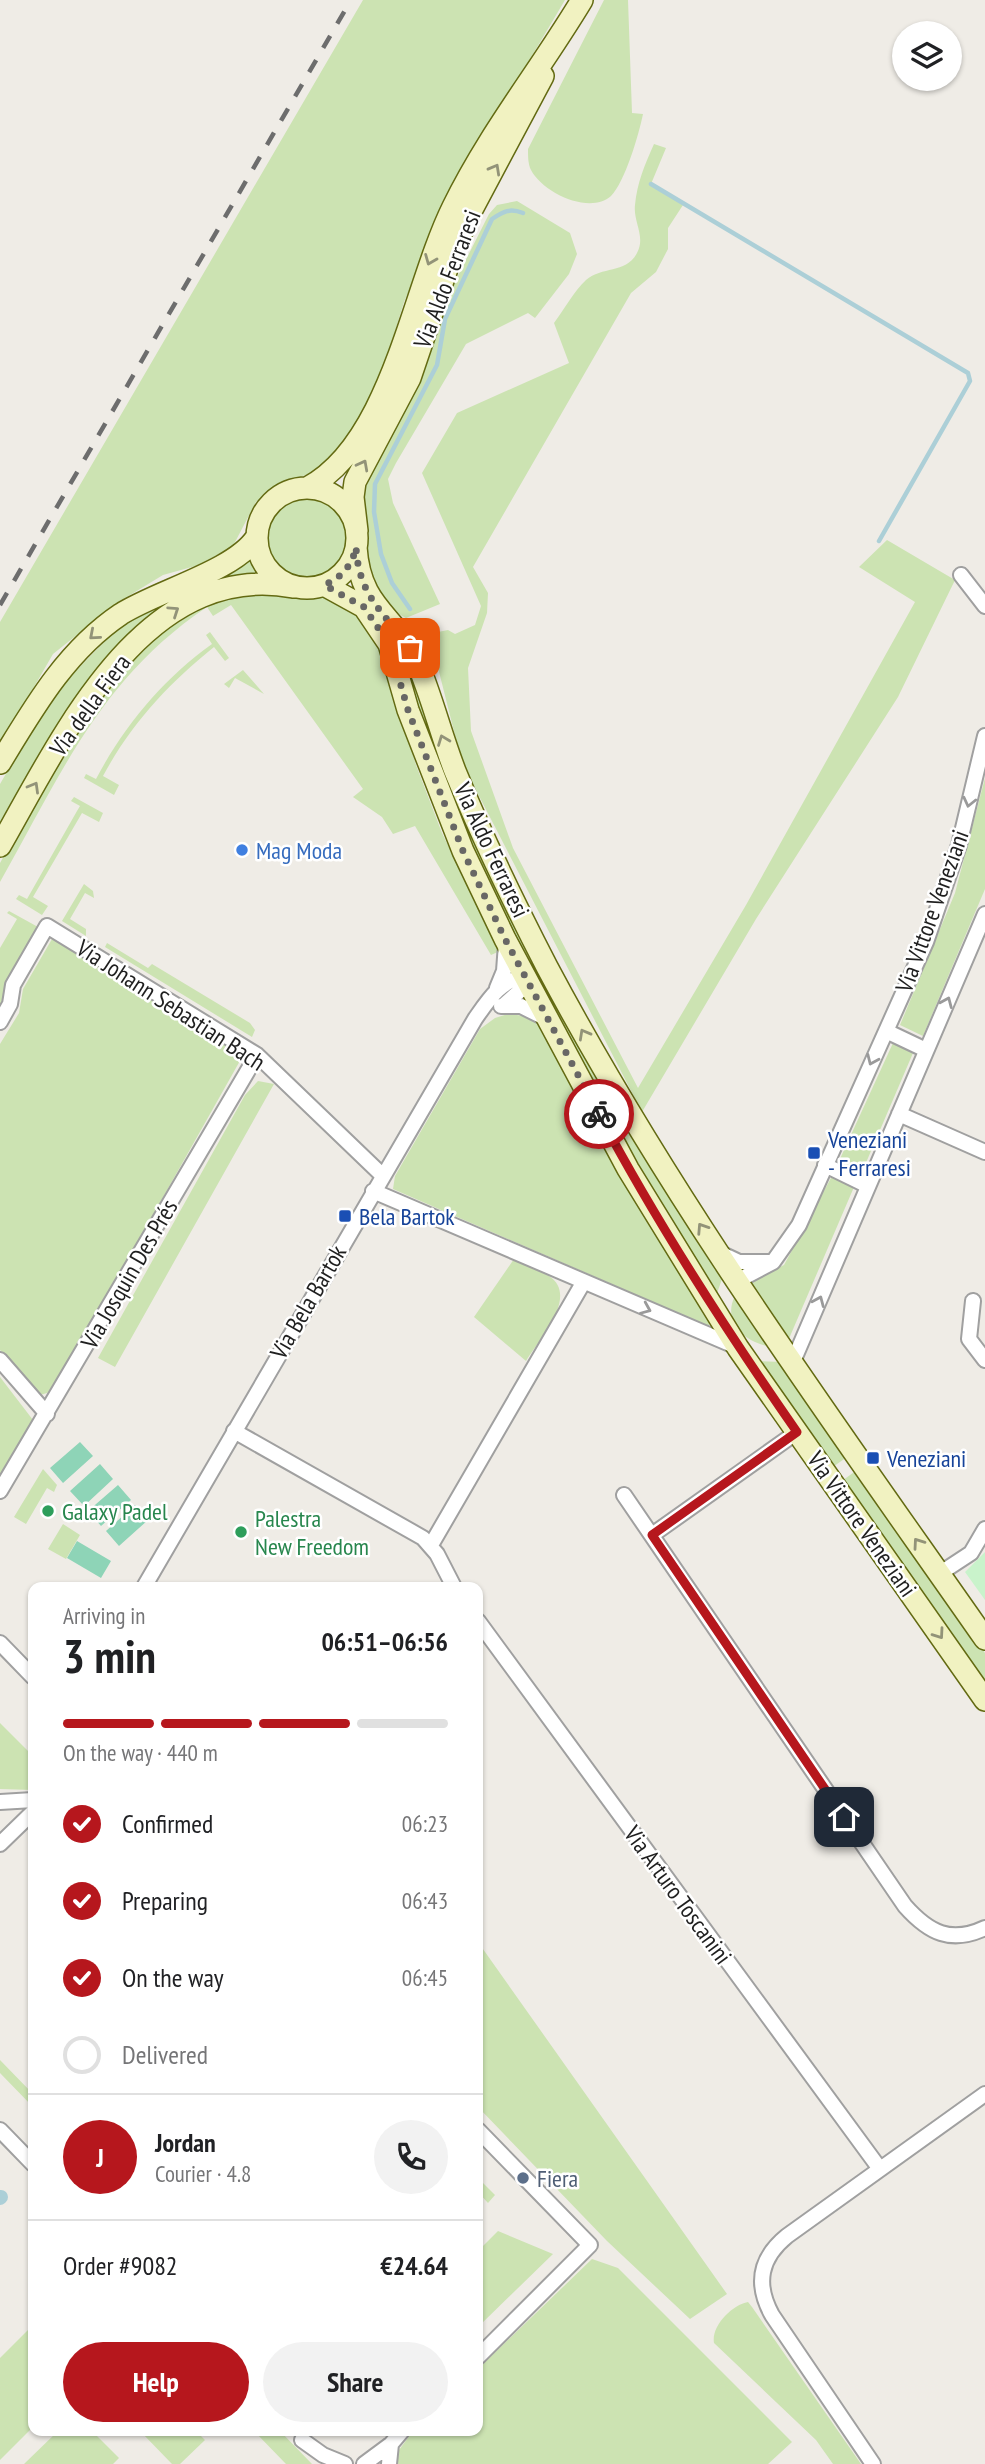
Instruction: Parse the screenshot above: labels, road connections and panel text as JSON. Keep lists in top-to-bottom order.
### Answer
{
  "streets": {
    "main road": ["Via Aldo Ferraresi", "Via della Fiera", "Via Vittore Veneziani"],
    "street": [
      "Via Johann Sebastian Bach",
      "Via Josquin Des Prés",
      "Via Bela Bartok",
      "Via Arturo Toscanini"
    ]
  },
  "crossings": [
    ["Via Aldo Ferraresi", "Via della Fiera"],
    ["Via Aldo Ferraresi", "Via Vittore Veneziani"],
    ["Via Aldo Ferraresi", "Via Bela Bartok"],
    ["Via Johann Sebastian Bach", "Via Josquin Des Prés"],
    ["Via Johann Sebastian Bach", "Via Bela Bartok"]
  ],
  "places": {
    "other": [
      "Mag Moda",
      "Galaxy Padel",
      "Palestra New Freedom",
      "Fiera"
    ],
    "transit": ["Veneziani - Ferraresi", "Bela Bartok", "Veneziani"]
  },
  "page": {
    "heading": ["3 min", "Arriving in", "06:51–06:56"],
    "panel": [
      "Jordan",
      "Courier · 4.8",
      "Order #9082",
      "€24.64"
    ],
    "bar": "On the way · 440 m",
    "list": [
      ["Confirmed", "06:23"],
      ["Preparing", "06:43"],
      ["On the way", "06:45"],
      "Delivered"
    ],
    "round": "J",
    "buttons": ["Help", "Share"]
  }
}
